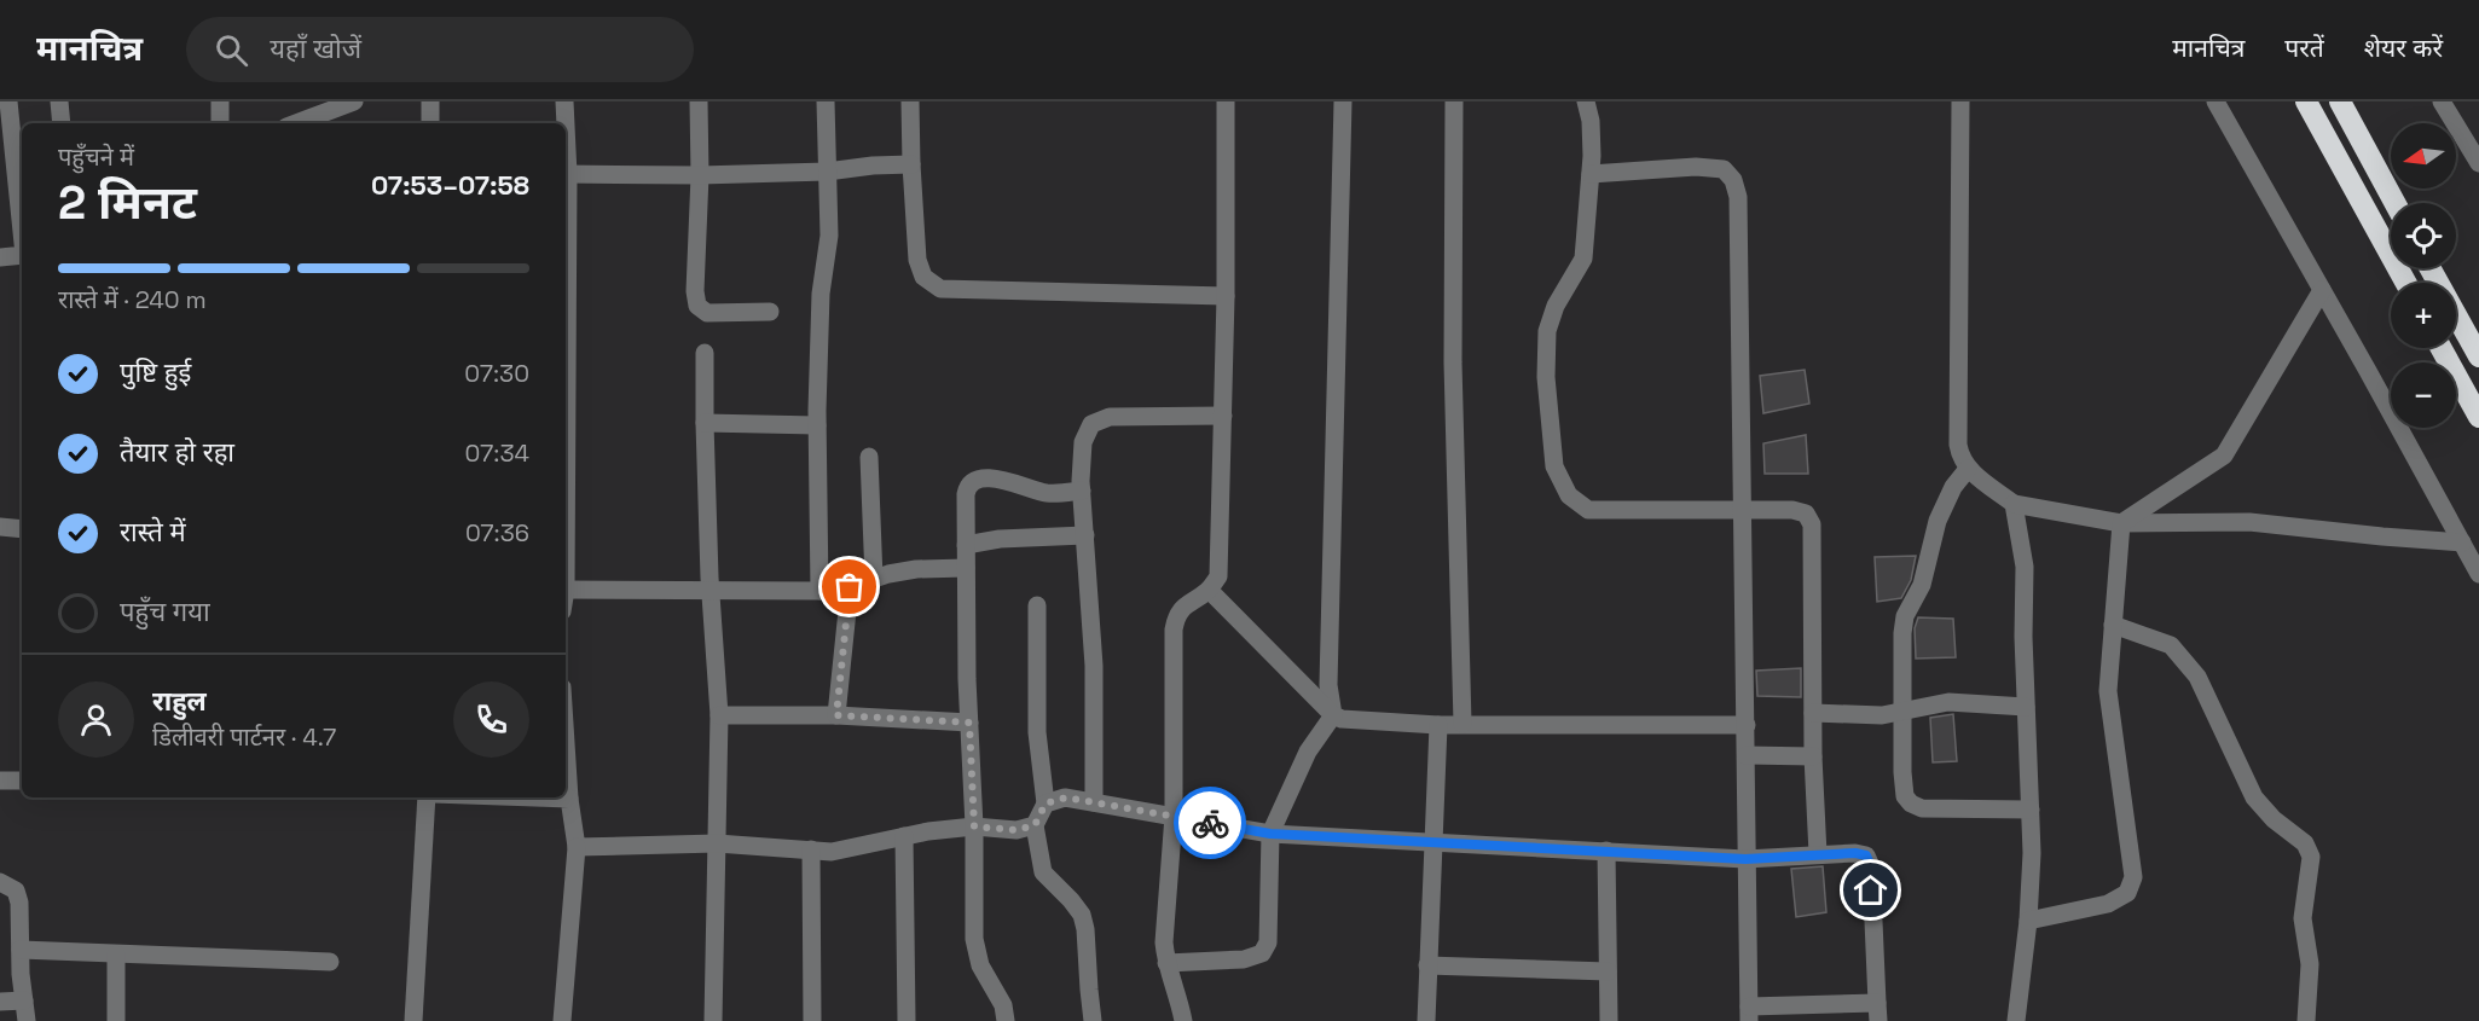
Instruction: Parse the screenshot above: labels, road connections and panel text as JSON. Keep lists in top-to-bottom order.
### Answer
{
  "north": "left",
  "page": {
    "header": "मानचित्र",
    "search": "यहाँ खोजें",
    "nav": ["मानचित्र", "परतें", "शेयर करें"],
    "map_buttons": ["+", "−"],
    "heading": ["2 मिनट", "पहुँचने में", "07:53–07:58"],
    "panel": ["राहुल", "डिलीवरी पार्टनर · 4.7"],
    "bar": "रास्ते में · 240 m",
    "list": [
      ["पुष्टि हुई", "07:30"],
      ["तैयार हो रहा", "07:34"],
      ["रास्ते में", "07:36"],
      "पहुँच गया"
    ]
  }
}
